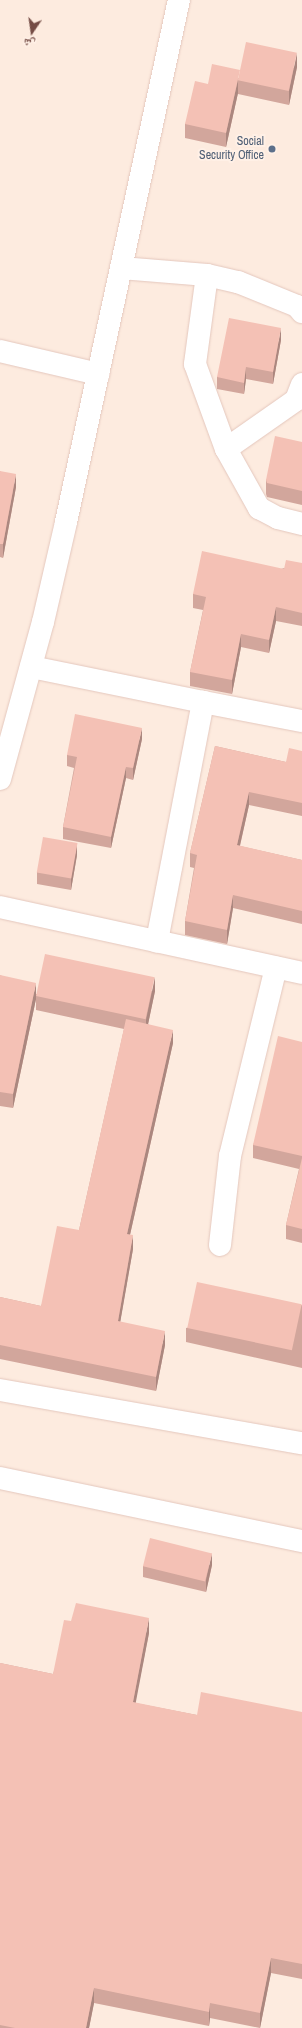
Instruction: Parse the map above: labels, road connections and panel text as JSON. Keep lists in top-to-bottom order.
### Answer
{
  "places": ["Social Security Office"],
  "north": "bottom"
}
